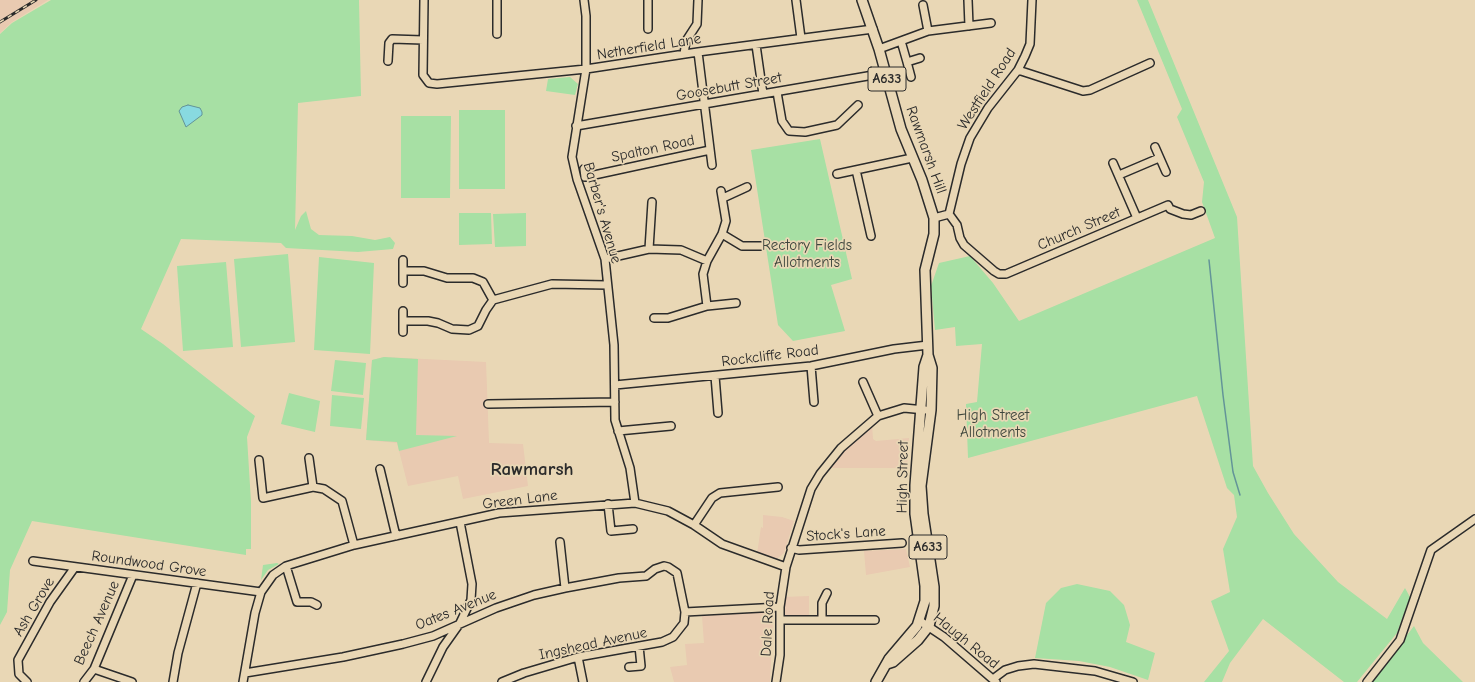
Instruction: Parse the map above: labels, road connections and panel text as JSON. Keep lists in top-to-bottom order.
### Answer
{
  "streets": {
    "main road": ["A633", "Rawmarsh Hill", "High Street"],
    "street": [
      "Netherfield Lane",
      "Goosebutt Street",
      "Westfield Road",
      "Spalton Road",
      "Barber's Avenue",
      "Church Street",
      "Rockcliffe Road",
      "Green Lane",
      "Stock's Lane",
      "Roundwood Grove",
      "Ash Grove",
      "Oates Avenue",
      "Beech Avenue",
      "Dale Road",
      "Haugh Road",
      "Ingshead Avenue"
    ]
  },
  "crossings": [
    ["Netherfield Lane", "Rawmarsh Hill"],
    ["Netherfield Lane", "Barber's Avenue"],
    ["A633", "High Street"],
    ["Goosebutt Street", "Rawmarsh Hill"],
    ["Goosebutt Street", "Barber's Avenue"],
    ["Westfield Road", "Church Street"],
    ["Rawmarsh Hill", "High Street"],
    ["Barber's Avenue", "Rockcliffe Road"],
    ["Barber's Avenue", "Green Lane"],
    ["Rockcliffe Road", "High Street"],
    ["High Street", "Haugh Road"],
    ["Green Lane", "Roundwood Grove"],
    ["Green Lane", "Oates Avenue"],
    ["Green Lane", "Dale Road"],
    ["Stock's Lane", "Dale Road"],
    ["Roundwood Grove", "Ash Grove"],
    ["Roundwood Grove", "Beech Avenue"],
    ["Oates Avenue", "Ingshead Avenue"]
  ],
  "districts": ["Rawmarsh"],
  "parks": ["Rectory Fields Allotments", "High Street Allotments"]
}
